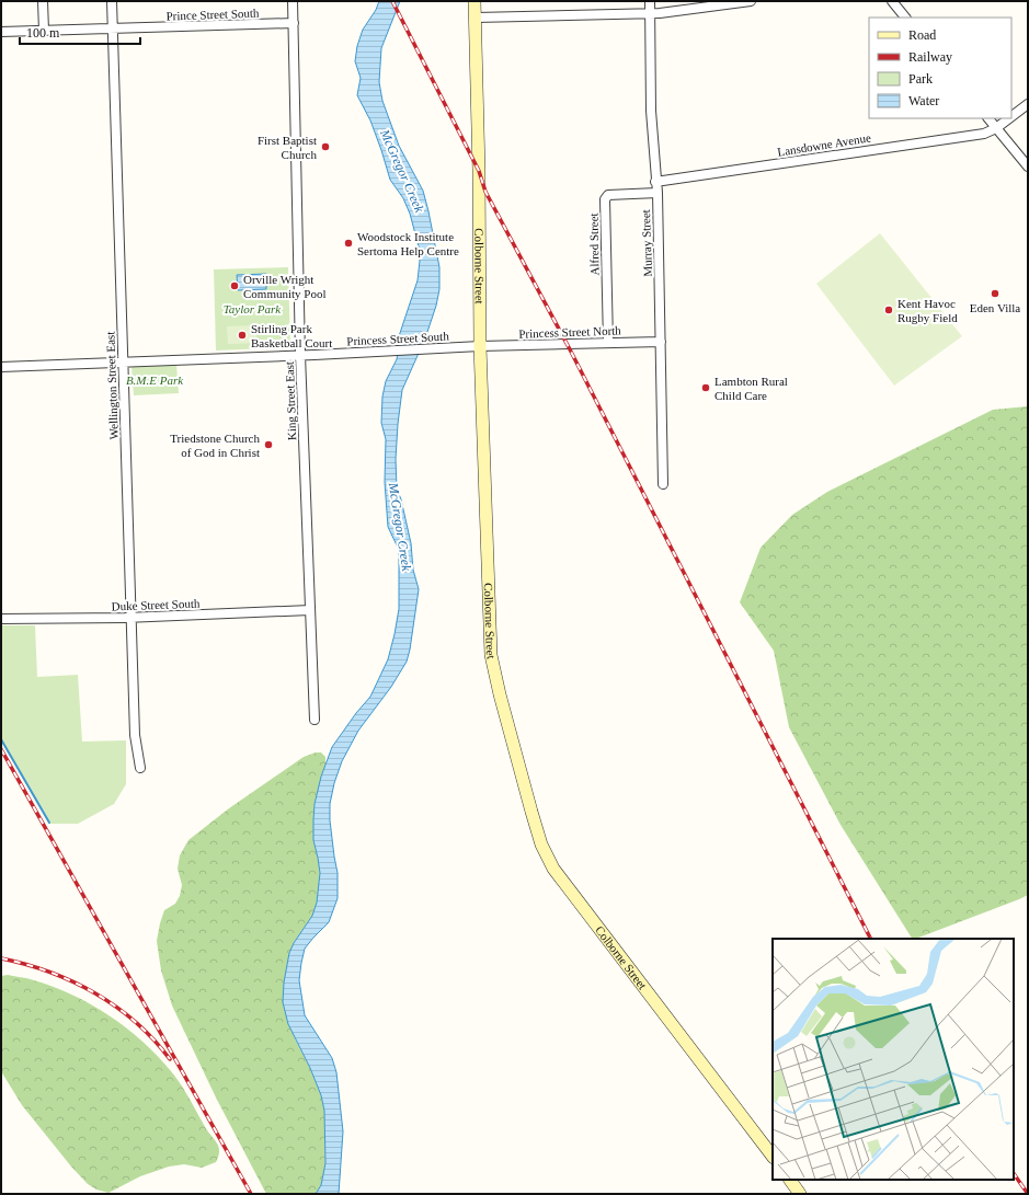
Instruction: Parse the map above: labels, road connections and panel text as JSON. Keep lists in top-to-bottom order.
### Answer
{
  "streets": {
    "street": [
      "Prince Street South",
      "Lansdowne Avenue",
      "Murray Street",
      "Alfred Street",
      "Colborne Street",
      "Princess Street North",
      "Princess Street South",
      "Wellington Street East",
      "King Street East",
      "Duke Street South"
    ]
  },
  "crossings": [
    ["Prince Street South", "Wellington Street East"],
    ["Prince Street South", "King Street East"],
    ["Lansdowne Avenue", "Murray Street"],
    ["Murray Street", "Alfred Street"],
    ["Murray Street", "Princess Street North"],
    ["Alfred Street", "Princess Street North"],
    ["Colborne Street", "Princess Street North"],
    ["Colborne Street", "Princess Street South"],
    ["Princess Street North", "Princess Street South"],
    ["Princess Street South", "Wellington Street East"],
    ["Princess Street South", "King Street East"],
    ["Wellington Street East", "Duke Street South"],
    ["King Street East", "Duke Street South"]
  ],
  "water": ["McGregor Creek"],
  "parks": ["Taylor Park", "B.M.E Park"],
  "places": [
    "First Baptist Church",
    "Woodstock Institute Sertoma Help Centre",
    "Orville Wright Community Pool",
    "Eden Villa",
    "Kent Havoc Rugby Field",
    "Stirling Park Basketball Court",
    "Lambton Rural Child Care",
    "Triedstone Church of God in Christ"
  ],
  "legend": [
    "Road",
    "Railway",
    "Park",
    "Water"
  ],
  "scale_bar": "100 m"
}
